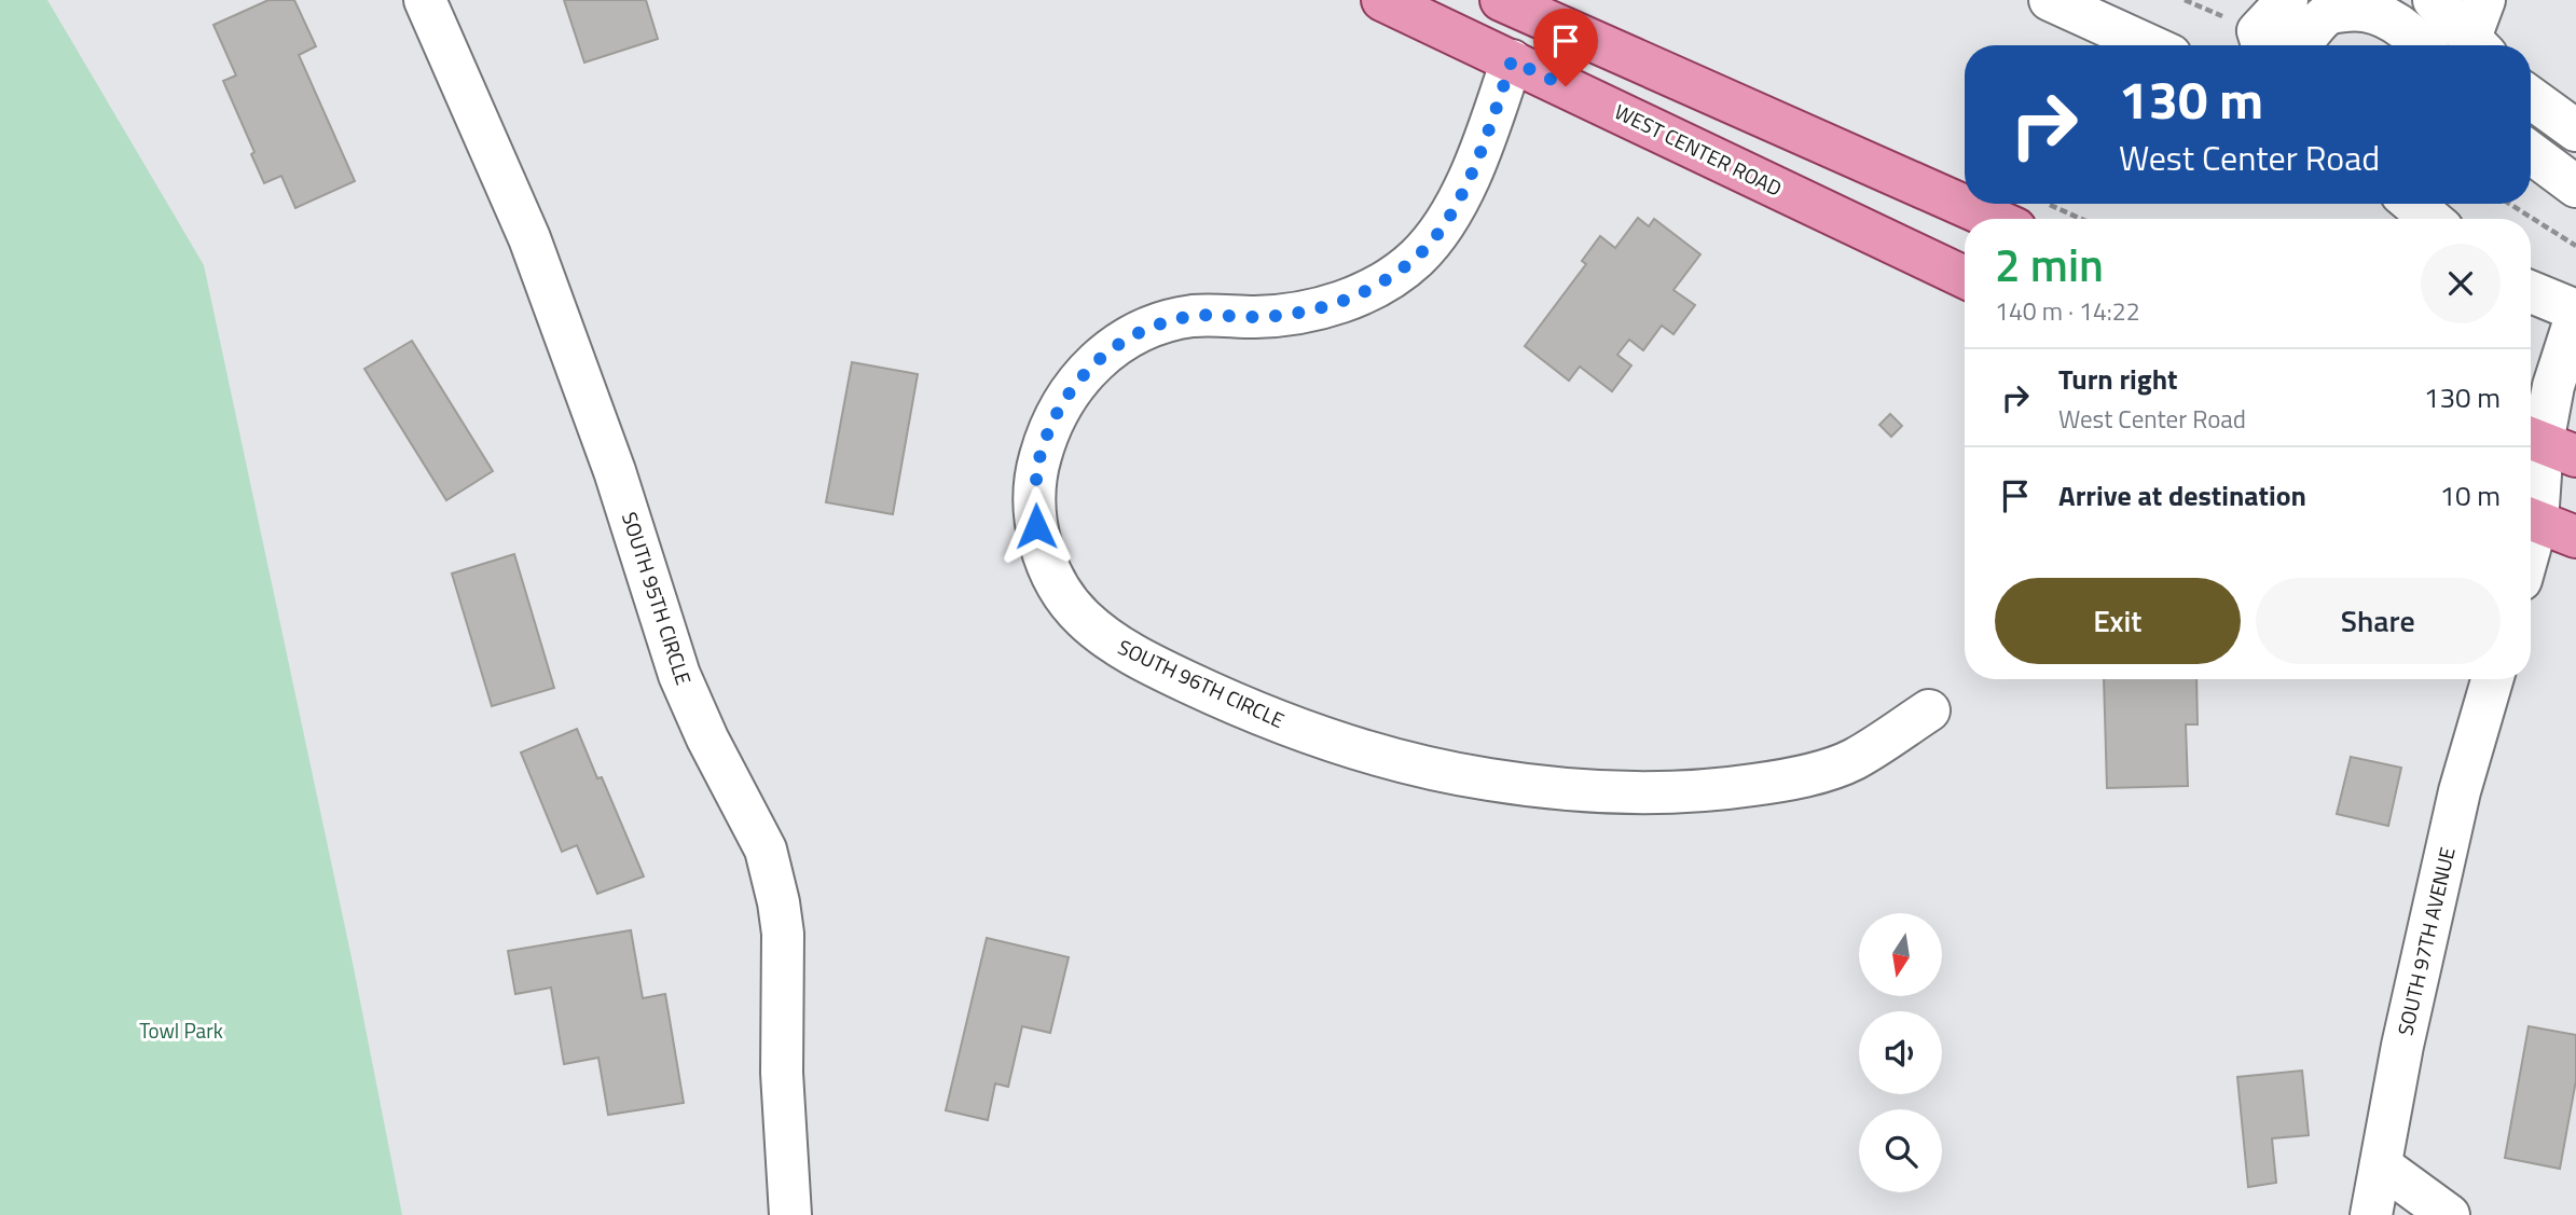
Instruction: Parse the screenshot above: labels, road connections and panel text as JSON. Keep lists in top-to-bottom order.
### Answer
{
  "streets": {
    "main road": ["WEST CENTER ROAD"],
    "street": ["SOUTH 95TH CIRCLE", "SOUTH 96TH CIRCLE", "SOUTH 97TH AVENUE"]
  },
  "crossings": [
    ["WEST CENTER ROAD", "SOUTH 96TH CIRCLE"]
  ],
  "parks": ["Towl Park"],
  "north": "bottom",
  "page": {
    "turn": ["130 m", "West Center Road"],
    "heading": ["2 min", "140 m · 14:22"],
    "list": [
      {
        "name": "Turn right",
        "note": "West Center Road",
        "value": "130 m"
      },
      {
        "name": "Arrive at destination",
        "value": "10 m"
      }
    ],
    "buttons": ["Exit", "Share"]
  }
}
